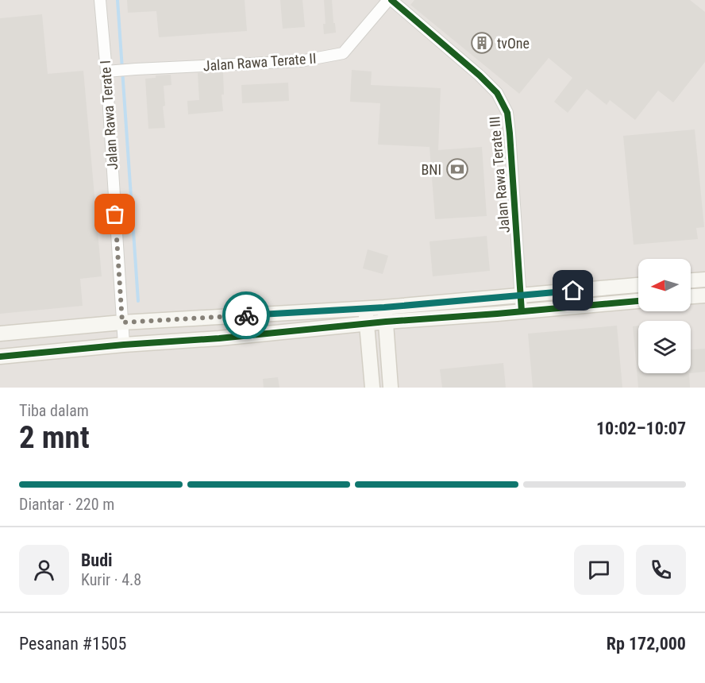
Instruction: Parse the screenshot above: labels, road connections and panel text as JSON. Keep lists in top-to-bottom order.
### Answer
{
  "streets": {
    "street": ["Jalan Rawa Terate II", "Jalan Rawa Terate I", "Jalan Rawa Terate III"]
  },
  "crossings": [
    ["Jalan Rawa Terate II", "Jalan Rawa Terate I"],
    ["Jalan Rawa Terate II", "Jalan Rawa Terate III"]
  ],
  "places": {
    "building": ["tvOne"],
    "bank": ["BNI"]
  },
  "north": "left",
  "page": {
    "heading": ["2 mnt", "Tiba dalam", "10:02–10:07"],
    "panel": [
      "Budi",
      "Kurir · 4.8",
      "Pesanan #1505",
      "Rp 172,000"
    ],
    "bar": "Diantar · 220 m"
  }
}
